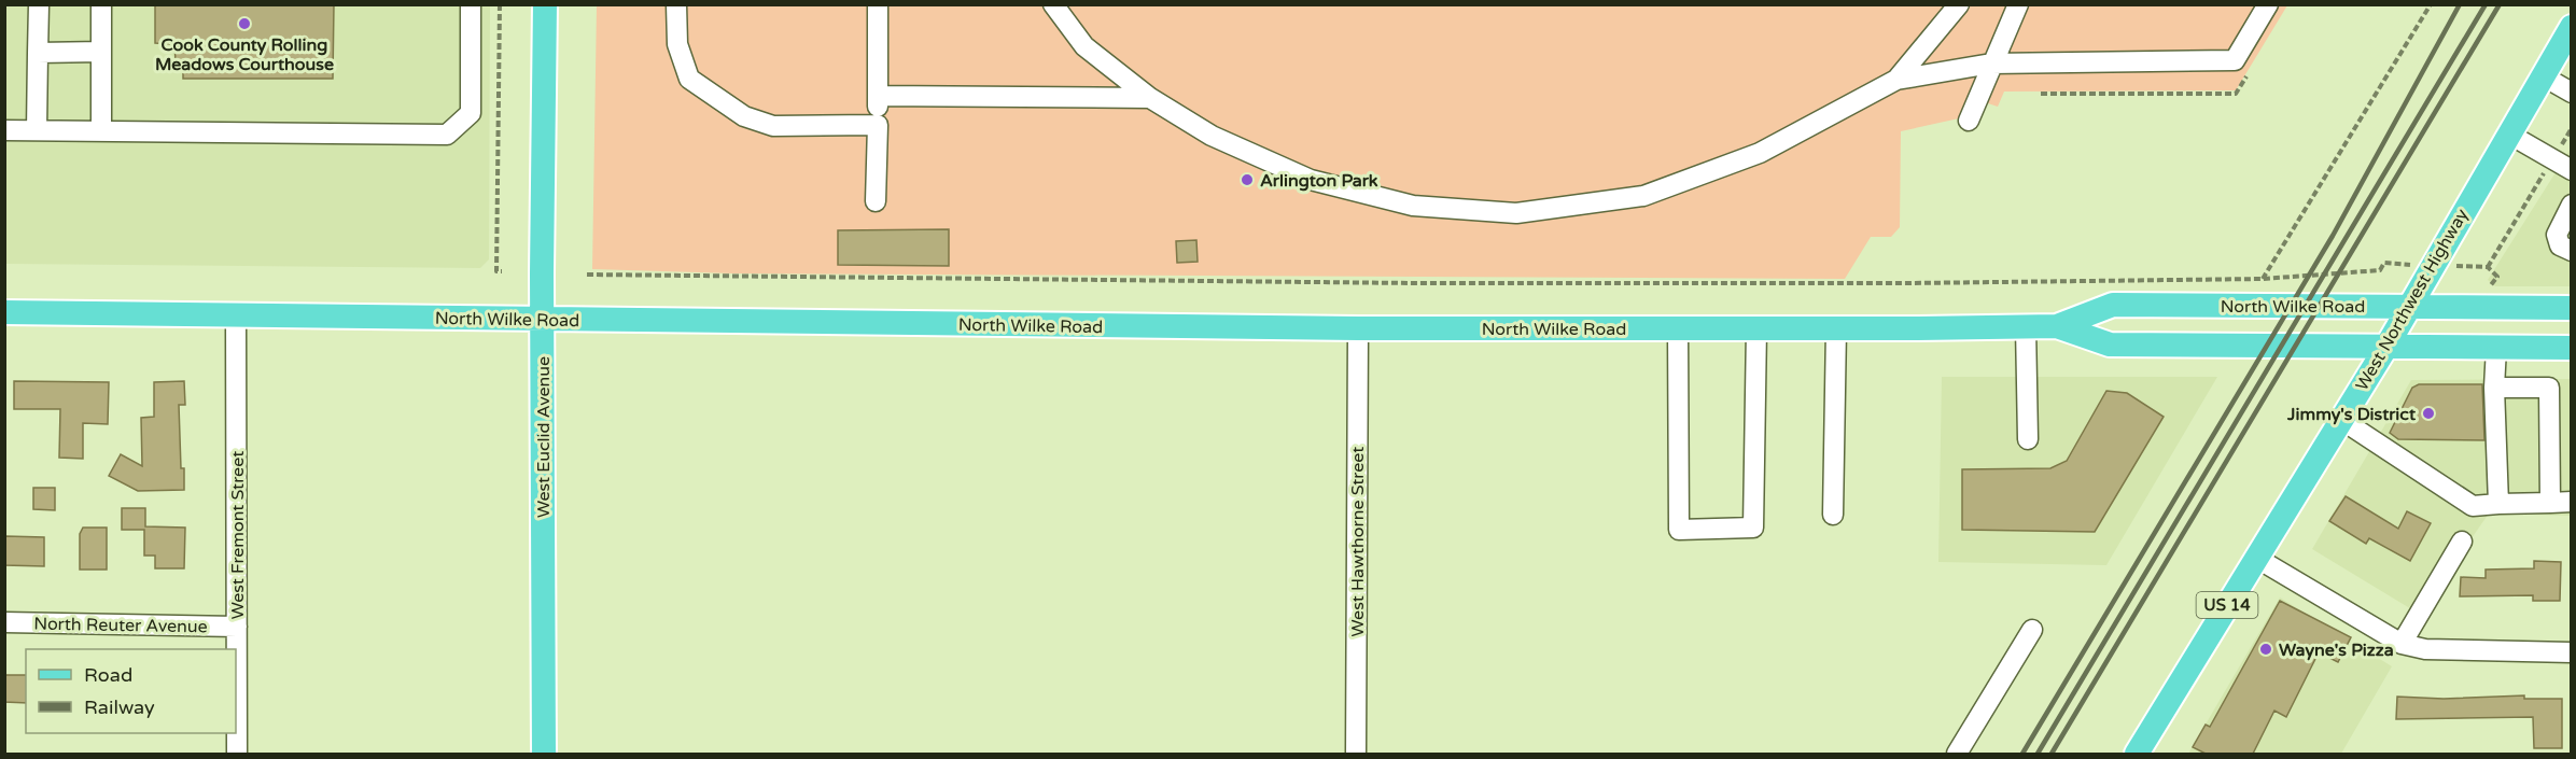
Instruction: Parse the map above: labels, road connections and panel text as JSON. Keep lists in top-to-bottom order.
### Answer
{
  "streets": {
    "main road": [
      "West Northwest Highway",
      "North Wilke Road",
      "West Euclid Avenue",
      "US 14"
    ],
    "street": ["West Fremont Street", "West Hawthorne Street", "North Reuter Avenue"]
  },
  "crossings": [
    ["West Northwest Highway", "North Wilke Road"],
    ["West Northwest Highway", "US 14"],
    ["North Wilke Road", "West Euclid Avenue"],
    ["North Wilke Road", "West Fremont Street"],
    ["North Wilke Road", "West Hawthorne Street"],
    ["West Fremont Street", "North Reuter Avenue"]
  ],
  "places": [
    "Cook County Rolling Meadows Courthouse",
    "Arlington Park",
    "Jimmy's District",
    "Wayne's Pizza"
  ],
  "legend": ["Road", "Railway"]
}
